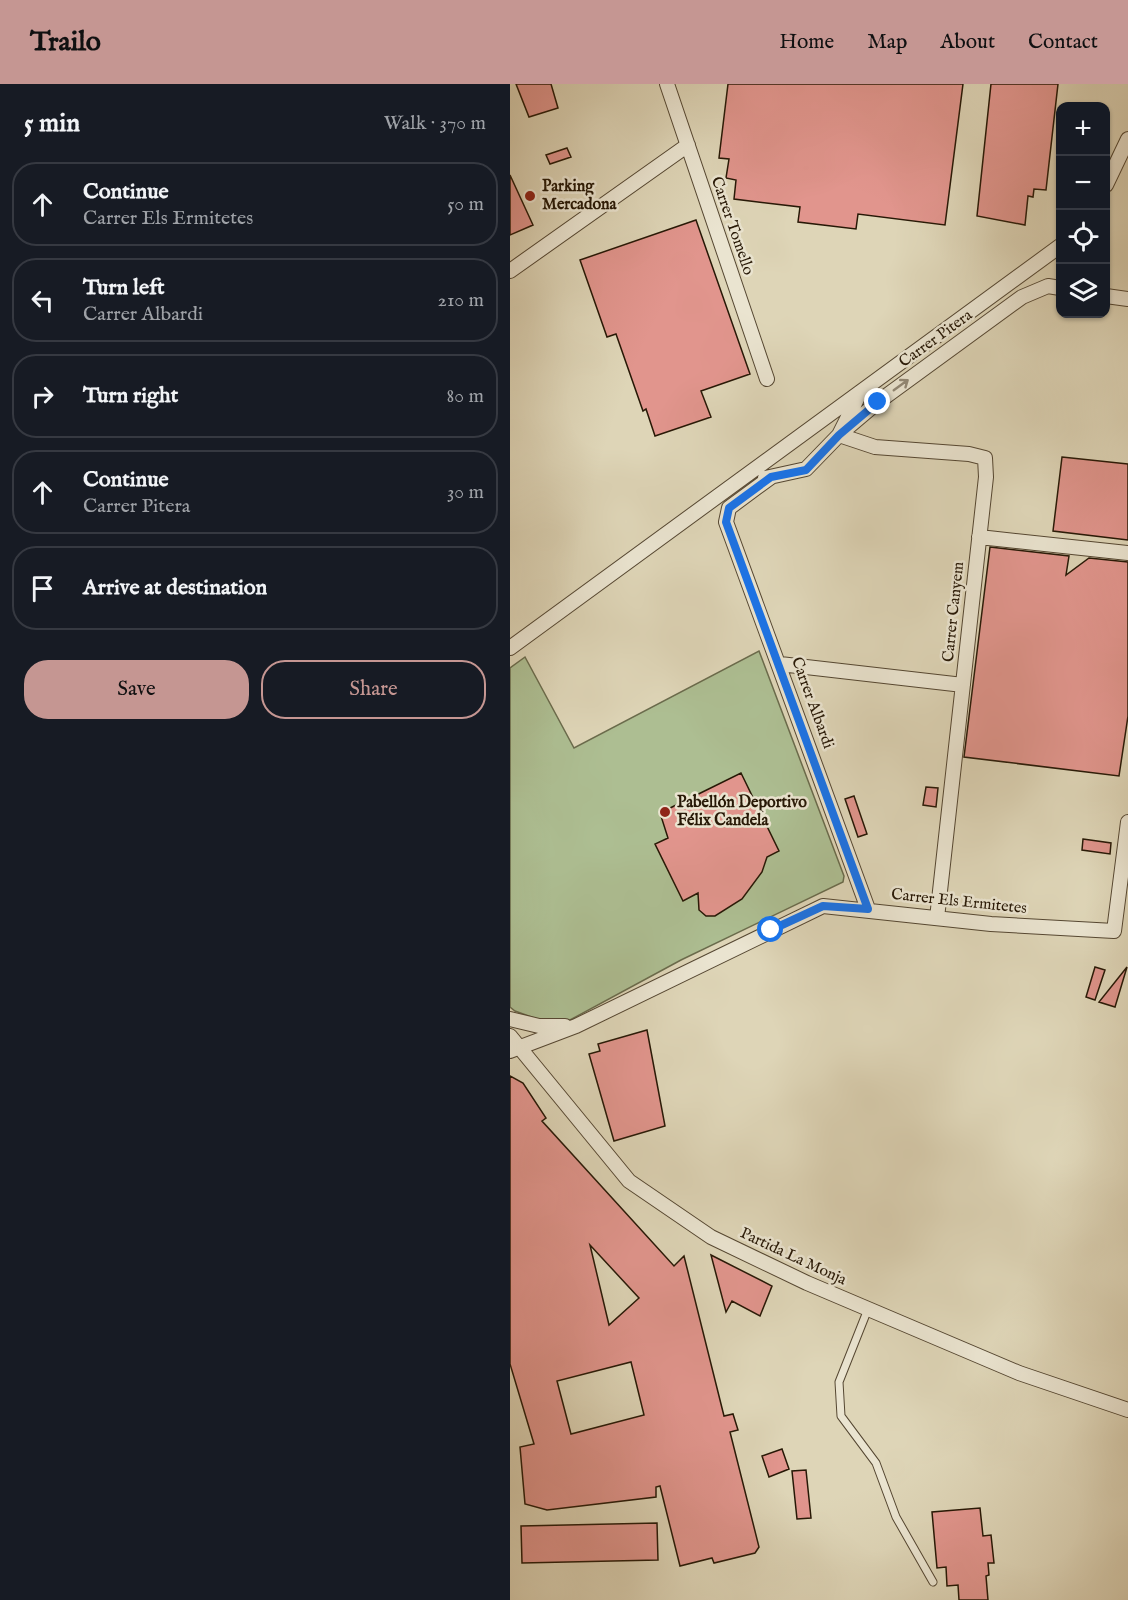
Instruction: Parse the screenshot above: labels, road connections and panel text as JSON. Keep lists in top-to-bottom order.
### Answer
{
  "streets": {
    "street": [
      "Carrer Tomello",
      "Carrer Pitera",
      "Carrer Canyem",
      "Carrer Albardi",
      "Carrer Els Ermitetes",
      "Partida La Monja"
    ]
  },
  "crossings": [
    ["Carrer Pitera", "Carrer Canyem"],
    ["Carrer Canyem", "Carrer Els Ermitetes"],
    ["Carrer Albardi", "Carrer Els Ermitetes"],
    ["Carrer Els Ermitetes", "Partida La Monja"]
  ],
  "places": ["Parking Mercadona", "Pabellón Deportivo Félix Candela"],
  "page": {
    "header": "Trailo",
    "nav": [
      "Home",
      "Map",
      "About",
      "Contact"
    ],
    "heading": ["5 min", "Walk · 370 m"],
    "map_buttons": ["+", "−"],
    "list": [
      ["Continue", "Carrer Els Ermitetes", "50 m"],
      ["Turn left", "Carrer Albardi", "210 m"],
      ["Turn right", "80 m"],
      ["Continue", "Carrer Pitera", "30 m"],
      "Arrive at destination"
    ],
    "buttons": ["Save", "Share"]
  }
}
